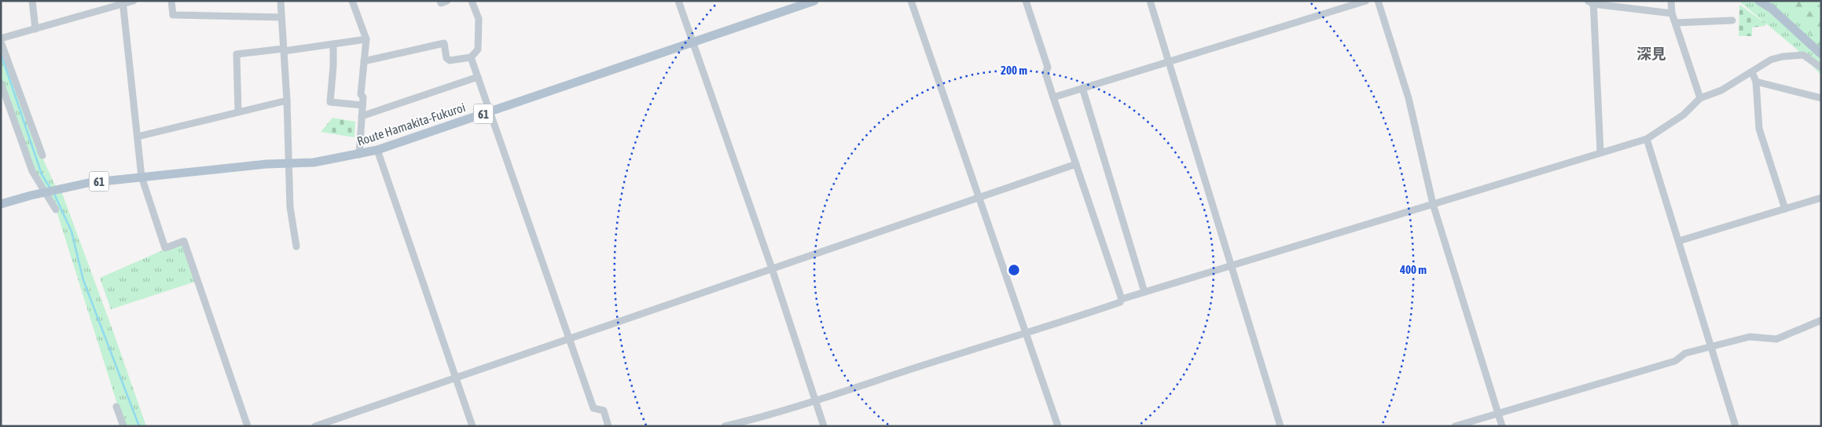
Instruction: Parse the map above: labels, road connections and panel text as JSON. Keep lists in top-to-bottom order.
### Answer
{
  "streets": {
    "main road": ["61", "Route Hamakita-Fukuroi"]
  },
  "districts": ["深見"],
  "rings": ["200 m", "400 m"]
}
